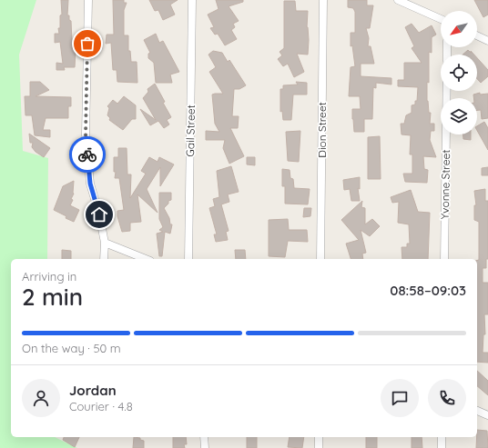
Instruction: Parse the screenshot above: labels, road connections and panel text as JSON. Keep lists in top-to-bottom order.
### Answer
{
  "streets": {
    "street": ["Dion Street", "Gail Street", "Yvonne Street"]
  },
  "north": "bottom left",
  "page": {
    "heading": ["2 min", "Arriving in", "08:58–09:03"],
    "panel": ["Jordan", "Courier · 4.8"],
    "bar": "On the way · 50 m"
  }
}
